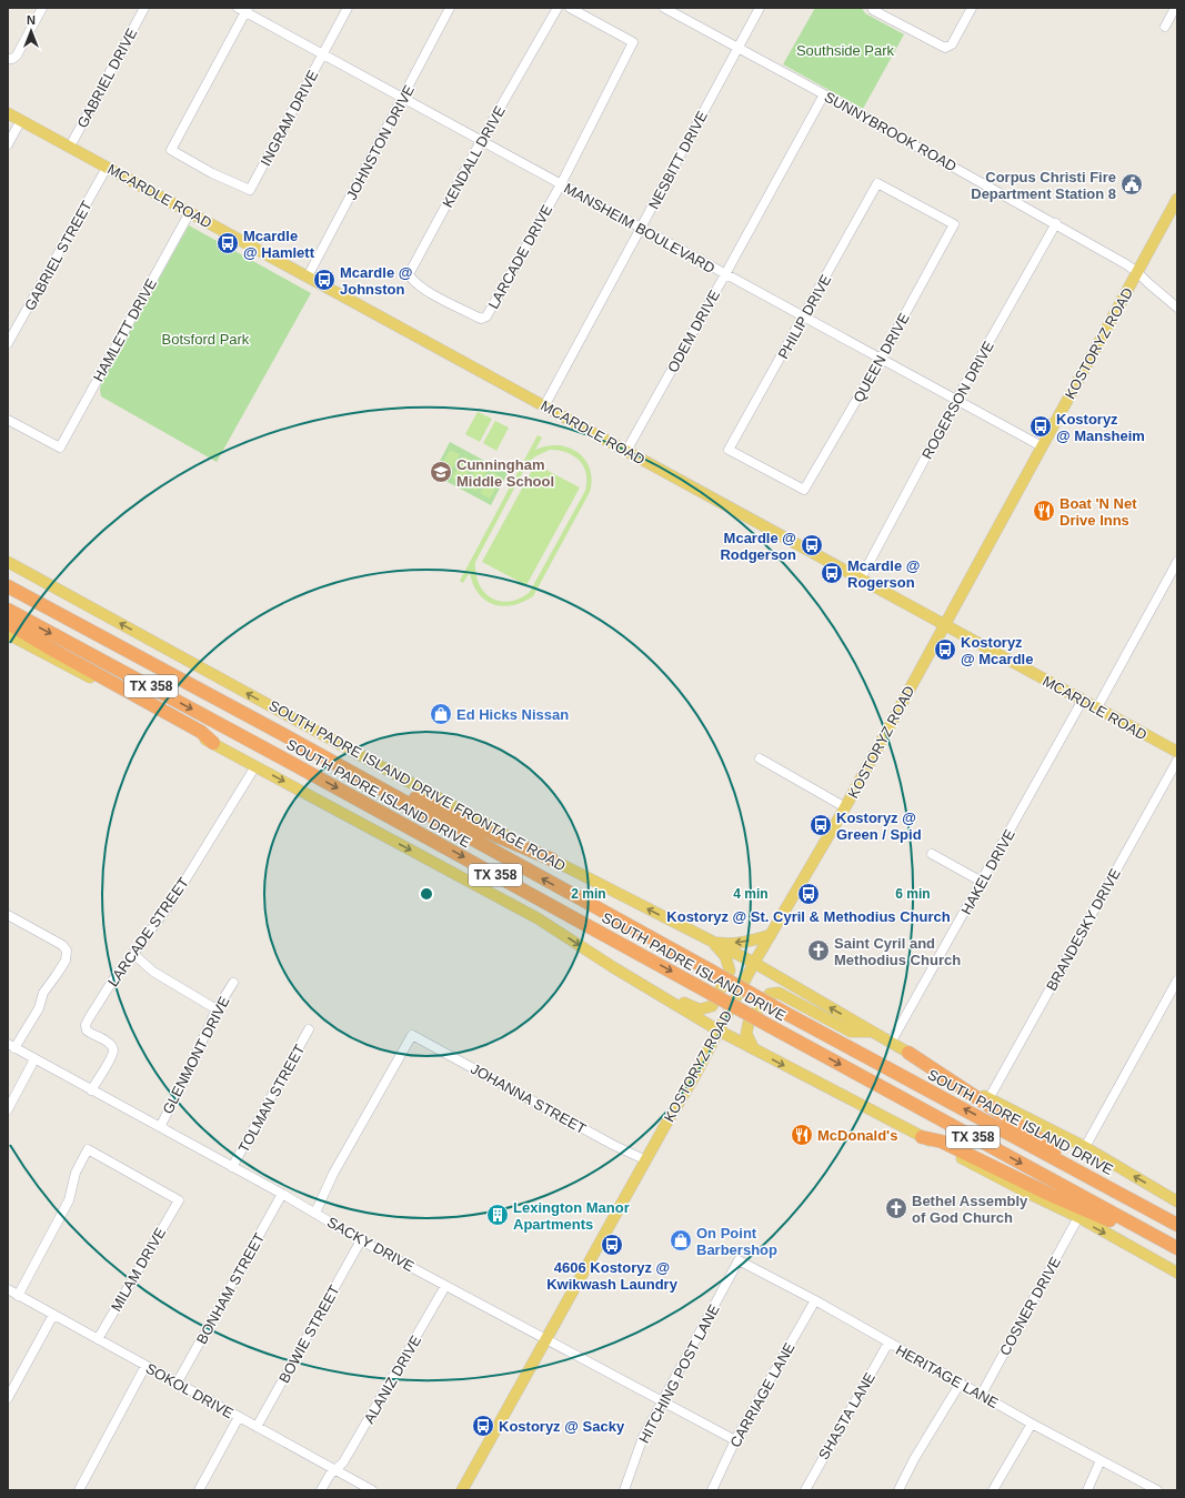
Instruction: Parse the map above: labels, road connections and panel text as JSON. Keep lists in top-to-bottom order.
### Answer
{
  "streets": {
    "highway": ["TX 358", "SOUTH PADRE ISLAND DRIVE"],
    "main road": ["MCARDLE ROAD", "KOSTORYZ ROAD", "SOUTH PADRE ISLAND DRIVE FRONTAGE ROAD"],
    "street": [
      "GABRIEL DRIVE",
      "INGRAM DRIVE",
      "SUNNYBROOK ROAD",
      "JOHNSTON DRIVE",
      "KENDALL DRIVE",
      "NESBITT DRIVE",
      "MANSHEIM BOULEVARD",
      "GABRIEL STREET",
      "LARCADE DRIVE",
      "PHILIP DRIVE",
      "HAMLETT DRIVE",
      "ODEM DRIVE",
      "QUEEN DRIVE",
      "ROGERSON DRIVE",
      "HAKEL DRIVE",
      "BRANDESKY DRIVE",
      "LARCADE STREET",
      "GLENMONT DRIVE",
      "TOLMAN STREET",
      "JOHANNA STREET",
      "SACKY DRIVE",
      "MILAM DRIVE",
      "BONHAM STREET",
      "COSNER DRIVE",
      "BOWIE STREET",
      "HITCHING POST LANE",
      "HERITAGE LANE",
      "ALANIZ DRIVE",
      "SOKOL DRIVE",
      "CARRIAGE LANE",
      "SHASTA LANE"
    ]
  },
  "crossings": [
    ["GABRIEL DRIVE", "MCARDLE ROAD"],
    ["INGRAM DRIVE", "MANSHEIM BOULEVARD"],
    ["SUNNYBROOK ROAD", "NESBITT DRIVE"],
    ["SUNNYBROOK ROAD", "ODEM DRIVE"],
    ["SUNNYBROOK ROAD", "KOSTORYZ ROAD"],
    ["SUNNYBROOK ROAD", "ROGERSON DRIVE"],
    ["JOHNSTON DRIVE", "MCARDLE ROAD"],
    ["JOHNSTON DRIVE", "MANSHEIM BOULEVARD"],
    ["KENDALL DRIVE", "MANSHEIM BOULEVARD"],
    ["KENDALL DRIVE", "LARCADE DRIVE"],
    ["NESBITT DRIVE", "MCARDLE ROAD"],
    ["NESBITT DRIVE", "MANSHEIM BOULEVARD"],
    ["MCARDLE ROAD", "GABRIEL STREET"],
    ["MCARDLE ROAD", "HAMLETT DRIVE"],
    ["MCARDLE ROAD", "ODEM DRIVE"],
    ["MCARDLE ROAD", "KOSTORYZ ROAD"],
    ["MCARDLE ROAD", "ROGERSON DRIVE"],
    ["MCARDLE ROAD", "HAKEL DRIVE"],
    ["MANSHEIM BOULEVARD", "LARCADE DRIVE"],
    ["MANSHEIM BOULEVARD", "PHILIP DRIVE"],
    ["MANSHEIM BOULEVARD", "ODEM DRIVE"],
    ["MANSHEIM BOULEVARD", "KOSTORYZ ROAD"],
    ["MANSHEIM BOULEVARD", "QUEEN DRIVE"],
    ["MANSHEIM BOULEVARD", "ROGERSON DRIVE"],
    ["PHILIP DRIVE", "QUEEN DRIVE"],
    ["KOSTORYZ ROAD", "SOUTH PADRE ISLAND DRIVE FRONTAGE ROAD"],
    ["KOSTORYZ ROAD", "JOHANNA STREET"],
    ["KOSTORYZ ROAD", "SACKY DRIVE"],
    ["SOUTH PADRE ISLAND DRIVE FRONTAGE ROAD", "HAKEL DRIVE"],
    ["SOUTH PADRE ISLAND DRIVE FRONTAGE ROAD", "BRANDESKY DRIVE"],
    ["LARCADE STREET", "SACKY DRIVE"],
    ["GLENMONT DRIVE", "SACKY DRIVE"],
    ["TOLMAN STREET", "SACKY DRIVE"],
    ["JOHANNA STREET", "SACKY DRIVE"],
    ["SACKY DRIVE", "BONHAM STREET"],
    ["SACKY DRIVE", "BOWIE STREET"],
    ["SACKY DRIVE", "HITCHING POST LANE"],
    ["SACKY DRIVE", "ALANIZ DRIVE"],
    ["SACKY DRIVE", "CARRIAGE LANE"],
    ["MILAM DRIVE", "SOKOL DRIVE"],
    ["BONHAM STREET", "SOKOL DRIVE"],
    ["COSNER DRIVE", "HERITAGE LANE"],
    ["BOWIE STREET", "SOKOL DRIVE"],
    ["HITCHING POST LANE", "HERITAGE LANE"],
    ["HERITAGE LANE", "CARRIAGE LANE"],
    ["HERITAGE LANE", "SHASTA LANE"],
    ["ALANIZ DRIVE", "SOKOL DRIVE"]
  ],
  "parks": ["Southside Park", "Botsford Park"],
  "places": {
    "public building": ["Corpus Christi Fire Department Station 8"],
    "bus stop": [
      "Mcardle @ Hamlett",
      "Mcardle @ Johnston",
      "Kostoryz @ Mansheim",
      "Mcardle @ Rodgerson",
      "Mcardle @ Rogerson",
      "Kostoryz @ Mcardle",
      "Kostoryz @ Green / Spid",
      "Kostoryz @ St. Cyril & Methodius Church",
      "4606 Kostoryz @ Kwikwash Laundry",
      "Kostoryz @ Sacky"
    ],
    "school or university": ["Cunningham Middle School"],
    "restaurant": ["Boat 'N Net Drive Inns", "McDonald's"],
    "shop": ["Ed Hicks Nissan", "On Point Barbershop"],
    "church": ["Saint Cyril and Methodius Church", "Bethel Assembly of God Church"],
    "building": ["Lexington Manor Apartments"]
  },
  "north": "top",
  "rings": ["2 min", "4 min", "6 min"]
}
